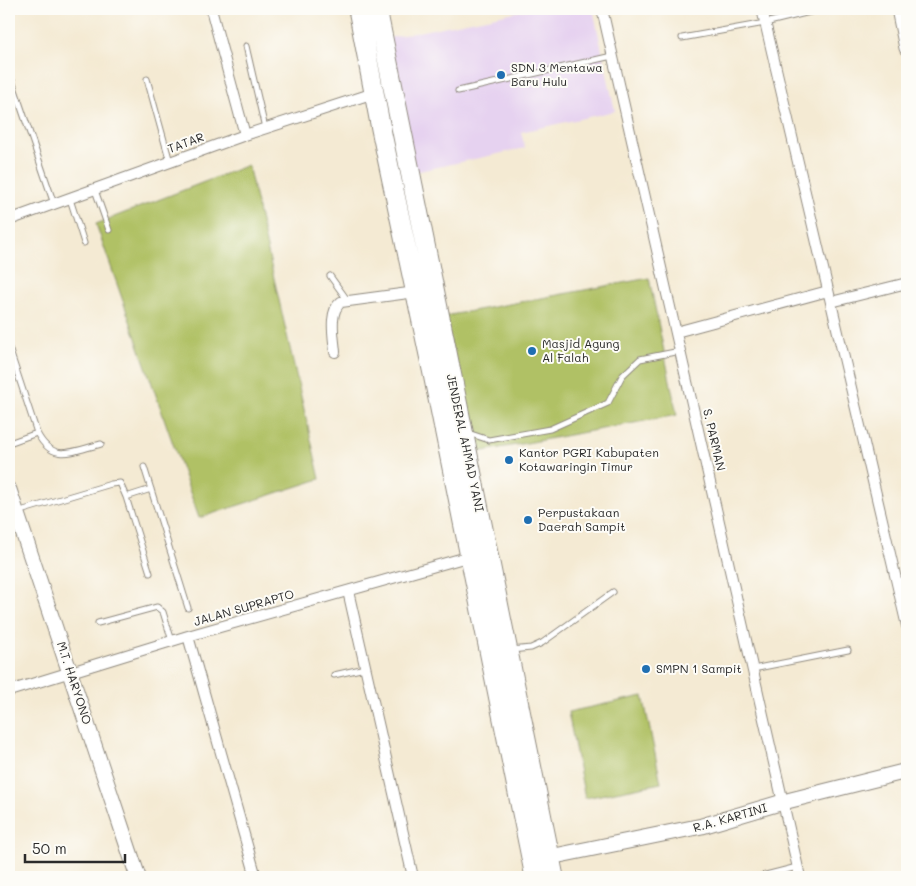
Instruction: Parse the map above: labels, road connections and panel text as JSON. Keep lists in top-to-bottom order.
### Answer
{
  "streets": {
    "highway": ["JENDERAL AHMAD YANI"],
    "street": [
      "TATAR",
      "S. PARMAN",
      "JALAN SUPRAPTO",
      "M.T. HARYONO",
      "R.A. KARTINI"
    ]
  },
  "crossings": [
    ["TATAR", "JENDERAL AHMAD YANI"],
    ["S. PARMAN", "R.A. KARTINI"],
    ["JENDERAL AHMAD YANI", "JALAN SUPRAPTO"],
    ["JENDERAL AHMAD YANI", "R.A. KARTINI"],
    ["JALAN SUPRAPTO", "M.T. HARYONO"]
  ],
  "places": [
    "SDN 3 Mentawa Baru Hulu",
    "Masjid Agung Al Falah",
    "Kantor PGRI Kabupaten Kotawaringin Timur",
    "Perpustakaan Daerah Sampit",
    "SMPN 1 Sampit"
  ],
  "scale_bar": "50 m"
}
